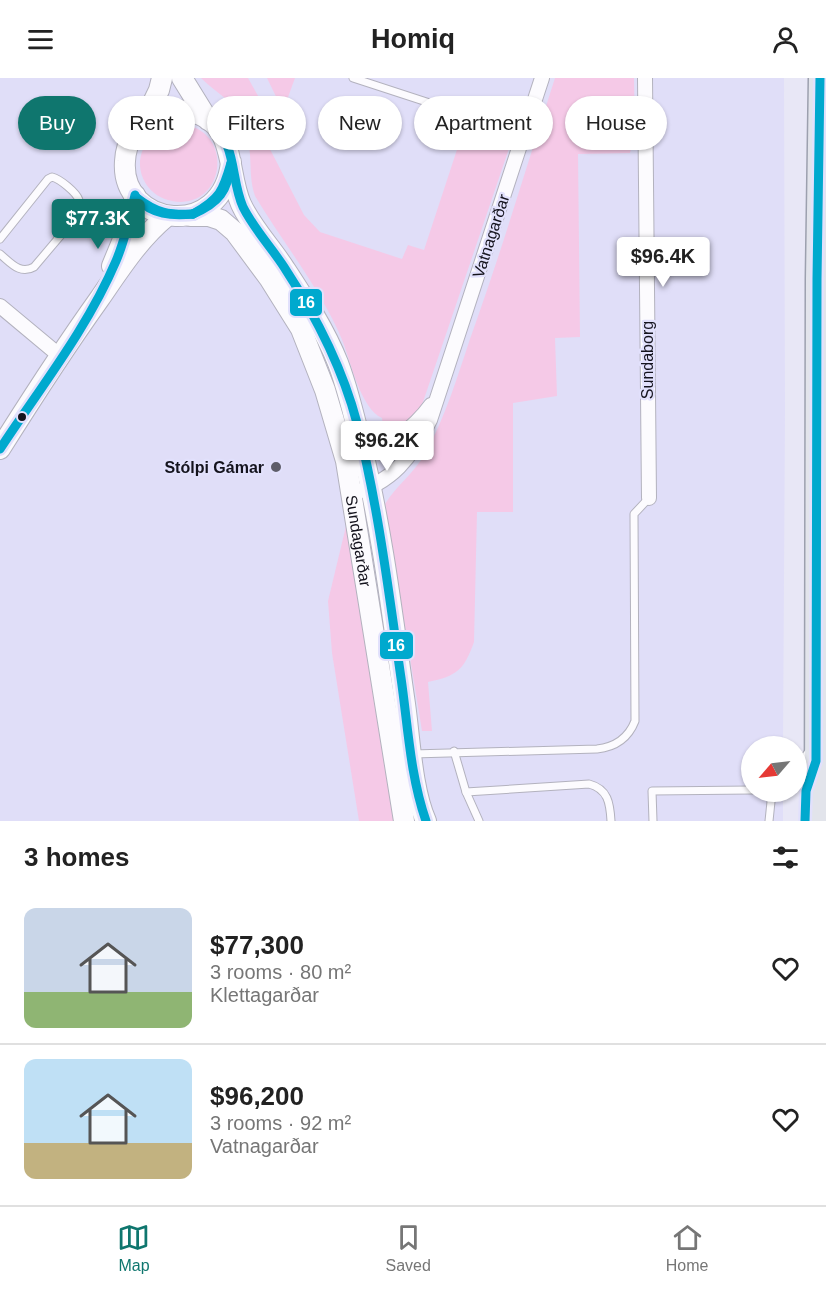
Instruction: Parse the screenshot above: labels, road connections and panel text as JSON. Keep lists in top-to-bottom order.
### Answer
{
  "streets": {
    "main road": ["Sundagarðar"],
    "street": ["Vatnagarðar", "Sundaborg"]
  },
  "crossings": [
    ["Vatnagarðar", "Sundagarðar"]
  ],
  "places": ["Stólpi Gámar"],
  "lines": ["transit line 16"],
  "north": "bottom left",
  "page": {
    "header": "Homiq",
    "chip": [
      "Buy",
      "Rent",
      "Filters",
      "New",
      "Apartment",
      "House"
    ],
    "price": ["$77.3K", "$96.4K", "$96.2K"],
    "heading": "3 homes",
    "list": [
      {
        "name": "$77,300",
        "note": "3 rooms · 80 m² · Klettagarðar"
      },
      {
        "name": "$96,200",
        "note": "3 rooms · 92 m² · Vatnagarðar"
      }
    ],
    "tabs": ["Map", "Saved", "Home"]
  }
}
